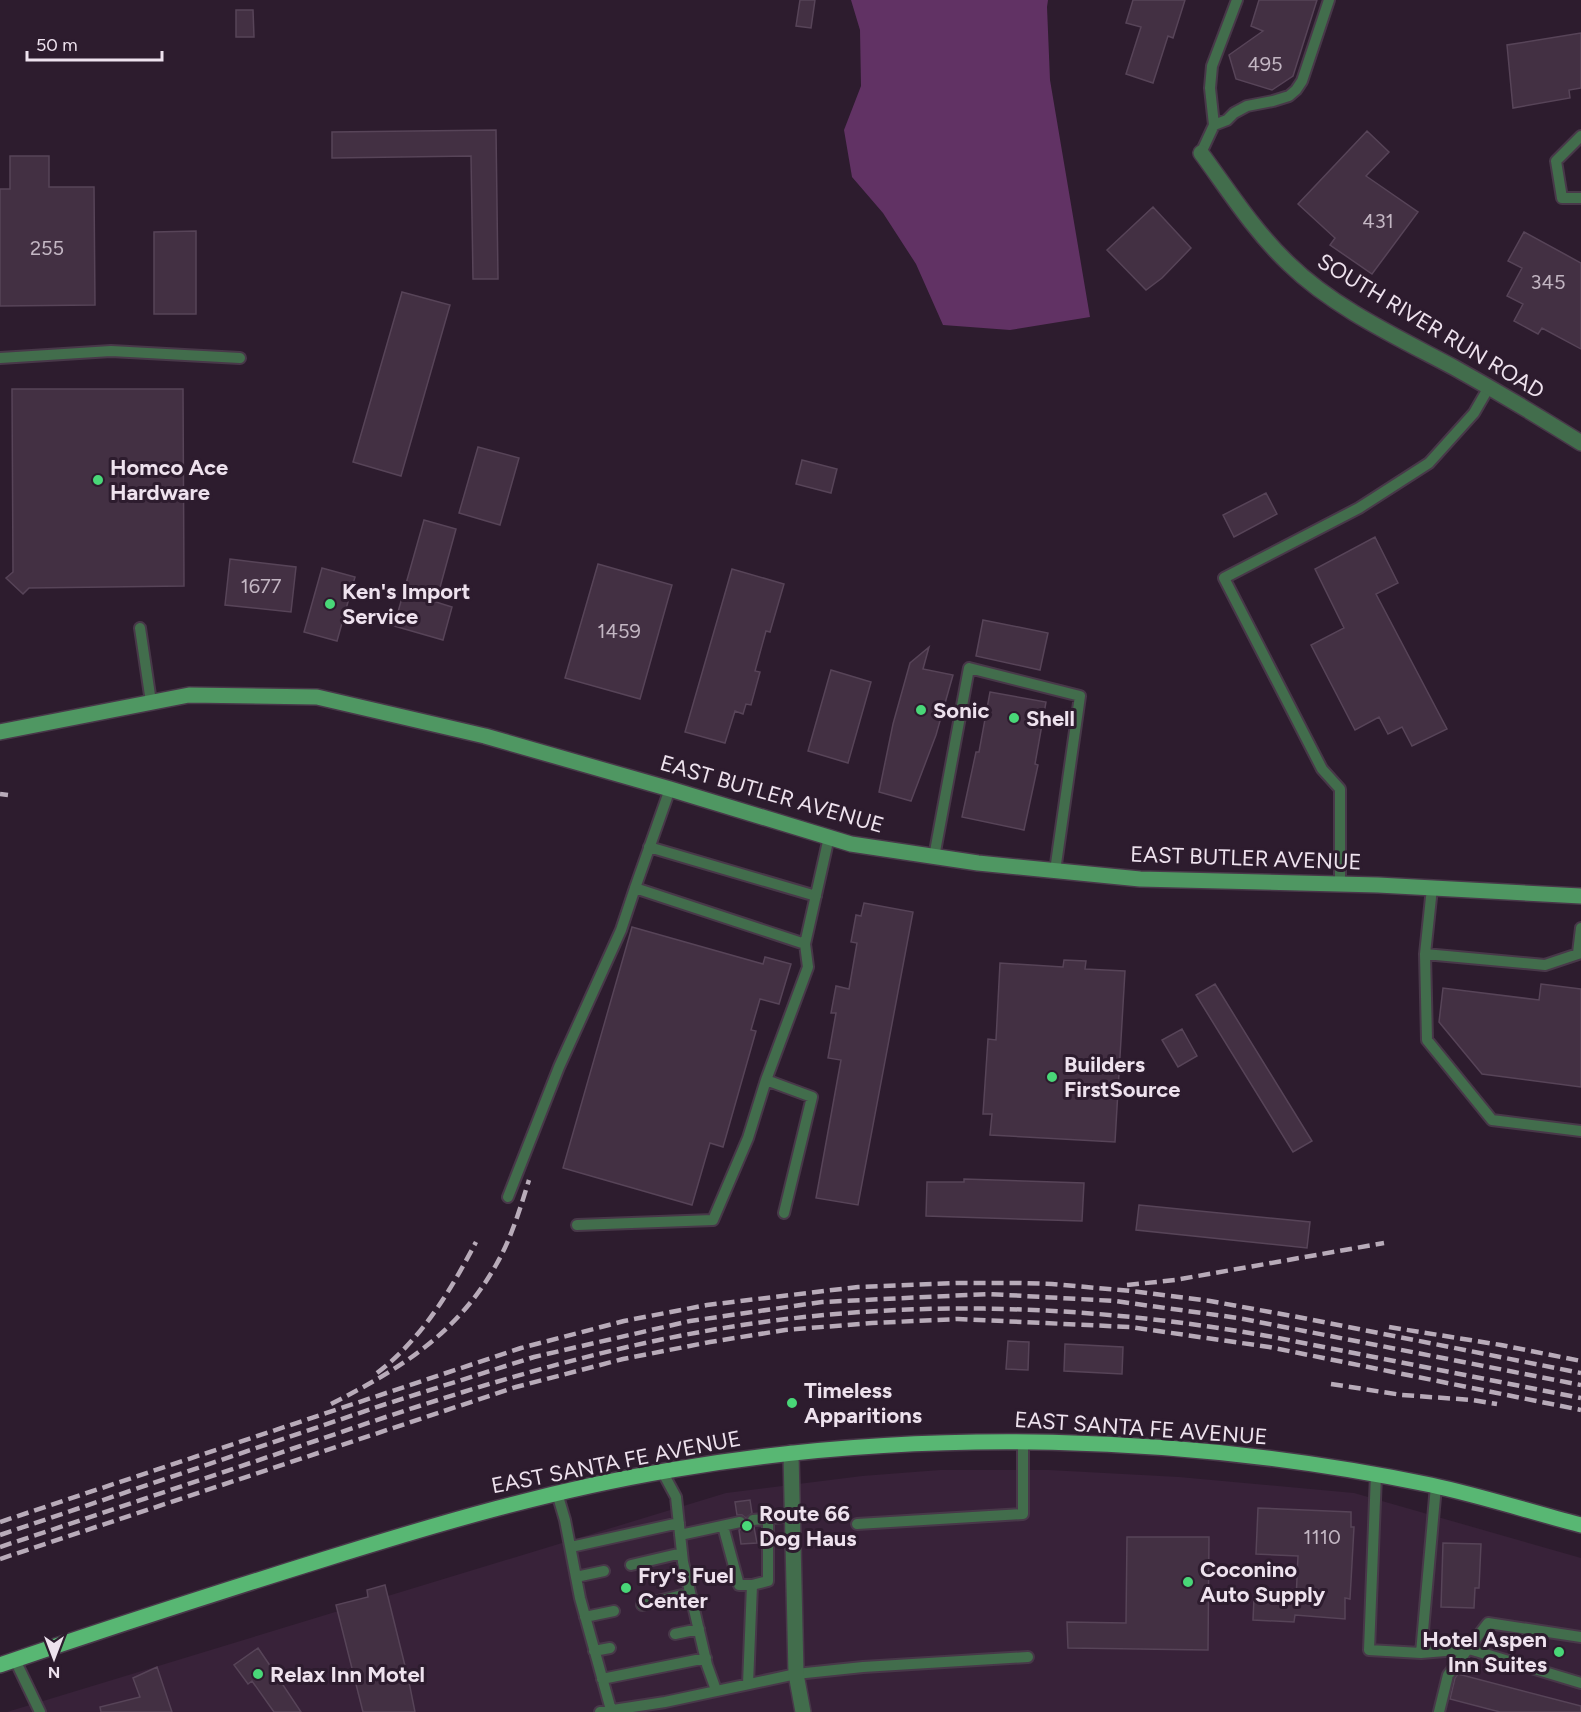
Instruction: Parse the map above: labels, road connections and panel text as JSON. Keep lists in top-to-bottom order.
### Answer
{
  "streets": {
    "main road": ["EAST BUTLER AVENUE", "EAST SANTA FE AVENUE"],
    "street": ["SOUTH RIVER RUN ROAD"]
  },
  "places": [
    "Homco Ace Hardware",
    "Ken's Import Service",
    "Sonic",
    "Shell",
    "Builders FirstSource",
    "Timeless Apparitions",
    "Route 66 Dog Haus",
    "Coconino Auto Supply",
    "Fry's Fuel Center",
    "Hotel Aspen Inn Suites",
    "Relax Inn Motel"
  ],
  "house_numbers": [
    "495",
    "431",
    "255",
    "345",
    "1677",
    "1459",
    "1110"
  ],
  "scale_bar": "50 m",
  "north": "bottom"
}
